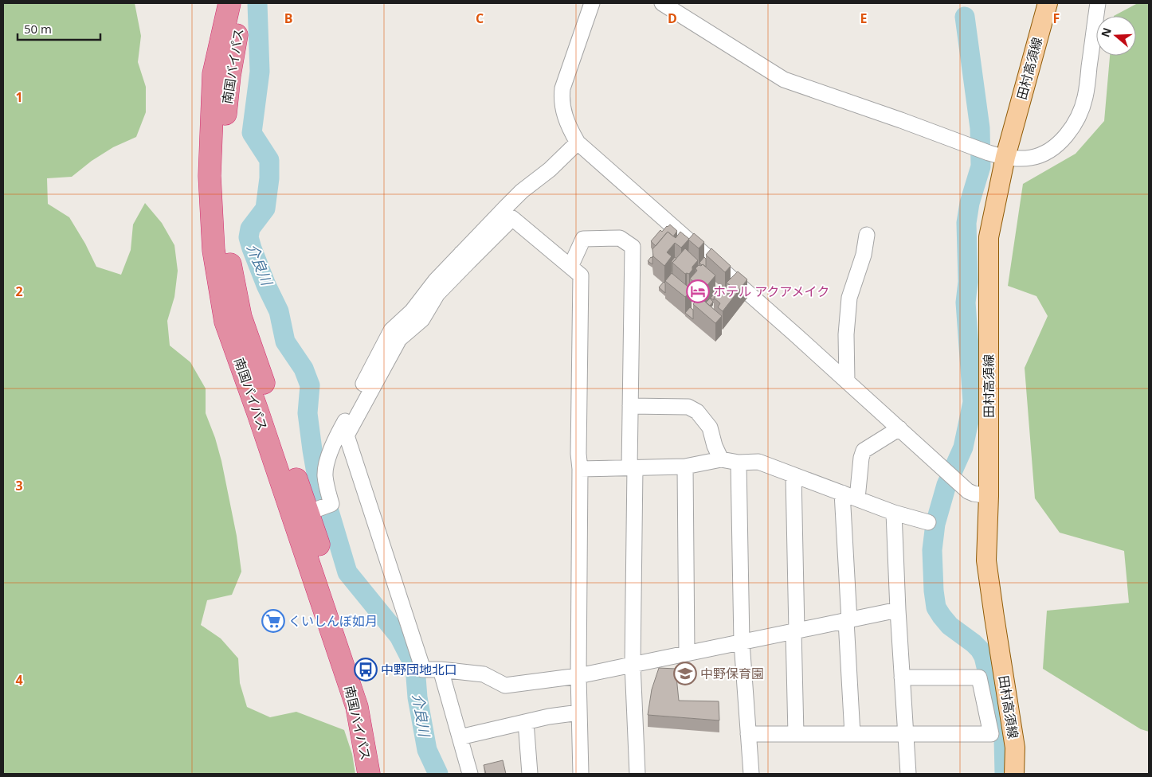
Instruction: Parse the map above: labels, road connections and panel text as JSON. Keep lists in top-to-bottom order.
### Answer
{
  "streets": {
    "highway": ["南国バイパス"],
    "main road": ["田村高須線"]
  },
  "water": ["介良川"],
  "places": {
    "hotel": ["ホテル アクアメイク"],
    "supermarket": ["くいしんぼ如月"],
    "bus stop": ["中野団地北口"],
    "school or university": ["中野保育園"]
  },
  "scale_bar": "50 m",
  "north": "left",
  "grid": {
    "columns": [
      "B",
      "C",
      "D",
      "E",
      "F"
    ],
    "rows": [
      "1",
      "2",
      "3",
      "4"
    ]
  }
}
